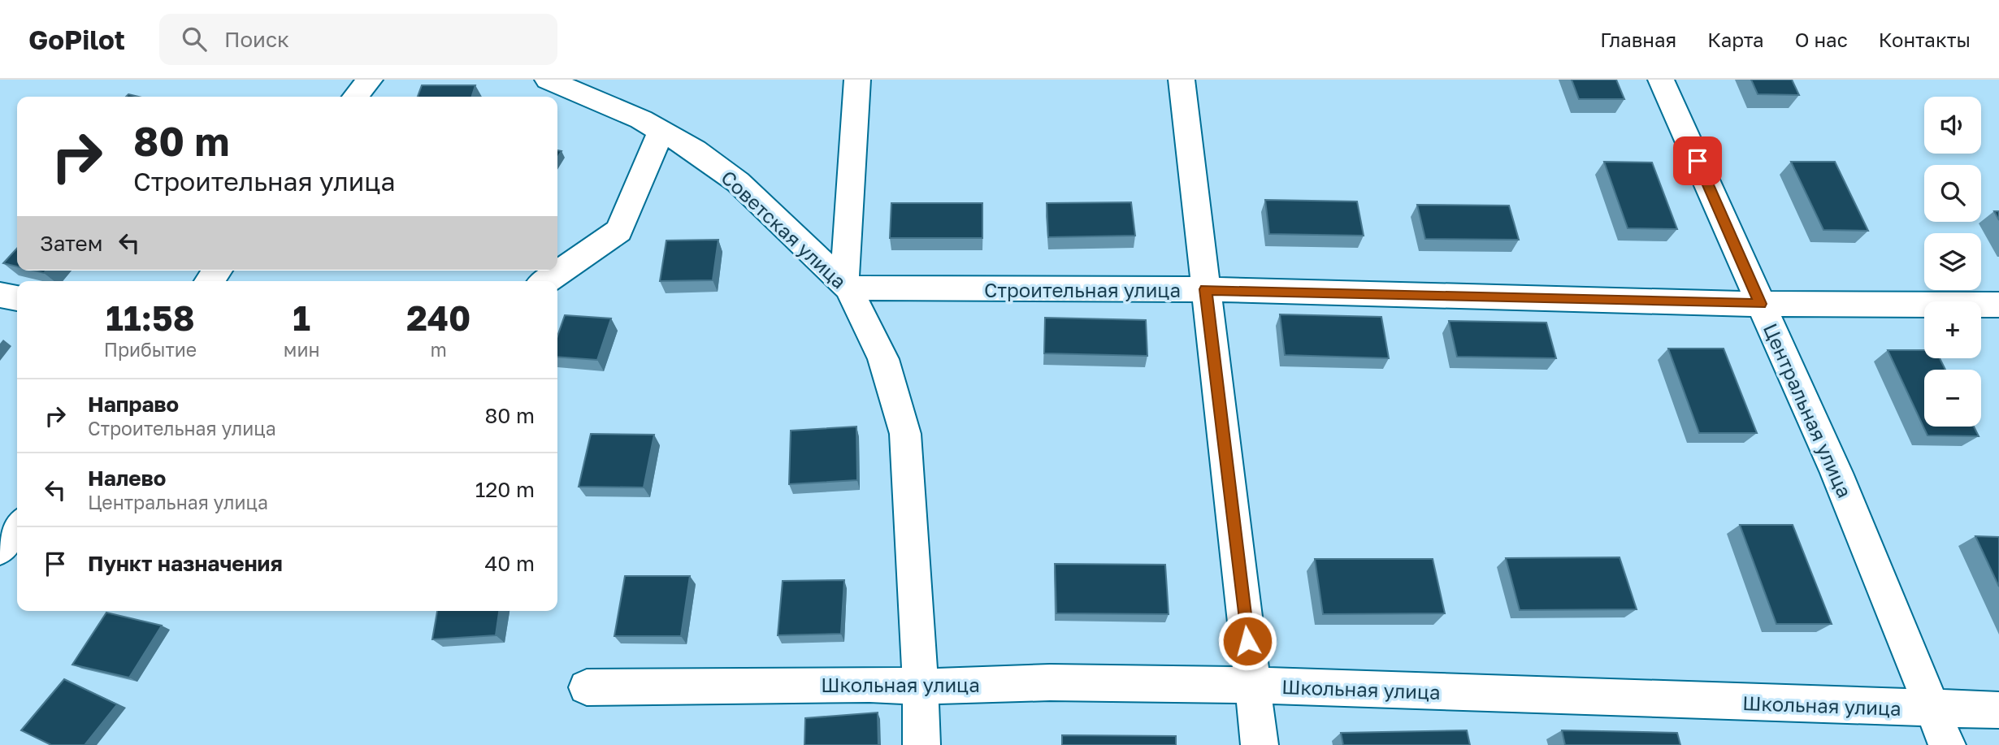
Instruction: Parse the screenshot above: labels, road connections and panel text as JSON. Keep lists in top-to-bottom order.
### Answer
{
  "streets": {
    "street": [
      "Советская улица",
      "Строительная улица",
      "Центральная улица",
      "Школьная улица"
    ]
  },
  "crossings": [
    ["Советская улица", "Строительная улица"],
    ["Советская улица", "Школьная улица"],
    ["Строительная улица", "Центральная улица"],
    ["Центральная улица", "Школьная улица"]
  ],
  "page": {
    "header": "GoPilot",
    "search": "Поиск",
    "nav": [
      "Главная",
      "Карта",
      "О нас",
      "Контакты"
    ],
    "map_buttons": ["+", "−"],
    "turn": ["80 m", "Строительная улица"],
    "then": "Затем",
    "eta": [
      "11:58",
      "Прибытие",
      "1",
      "мин",
      "240",
      "m"
    ],
    "list": [
      {
        "name": "Направо",
        "note": "Строительная улица",
        "value": "80 m"
      },
      {
        "name": "Налево",
        "note": "Центральная улица",
        "value": "120 m"
      },
      {
        "name": "Пункт назначения",
        "value": "40 m"
      }
    ]
  }
}
